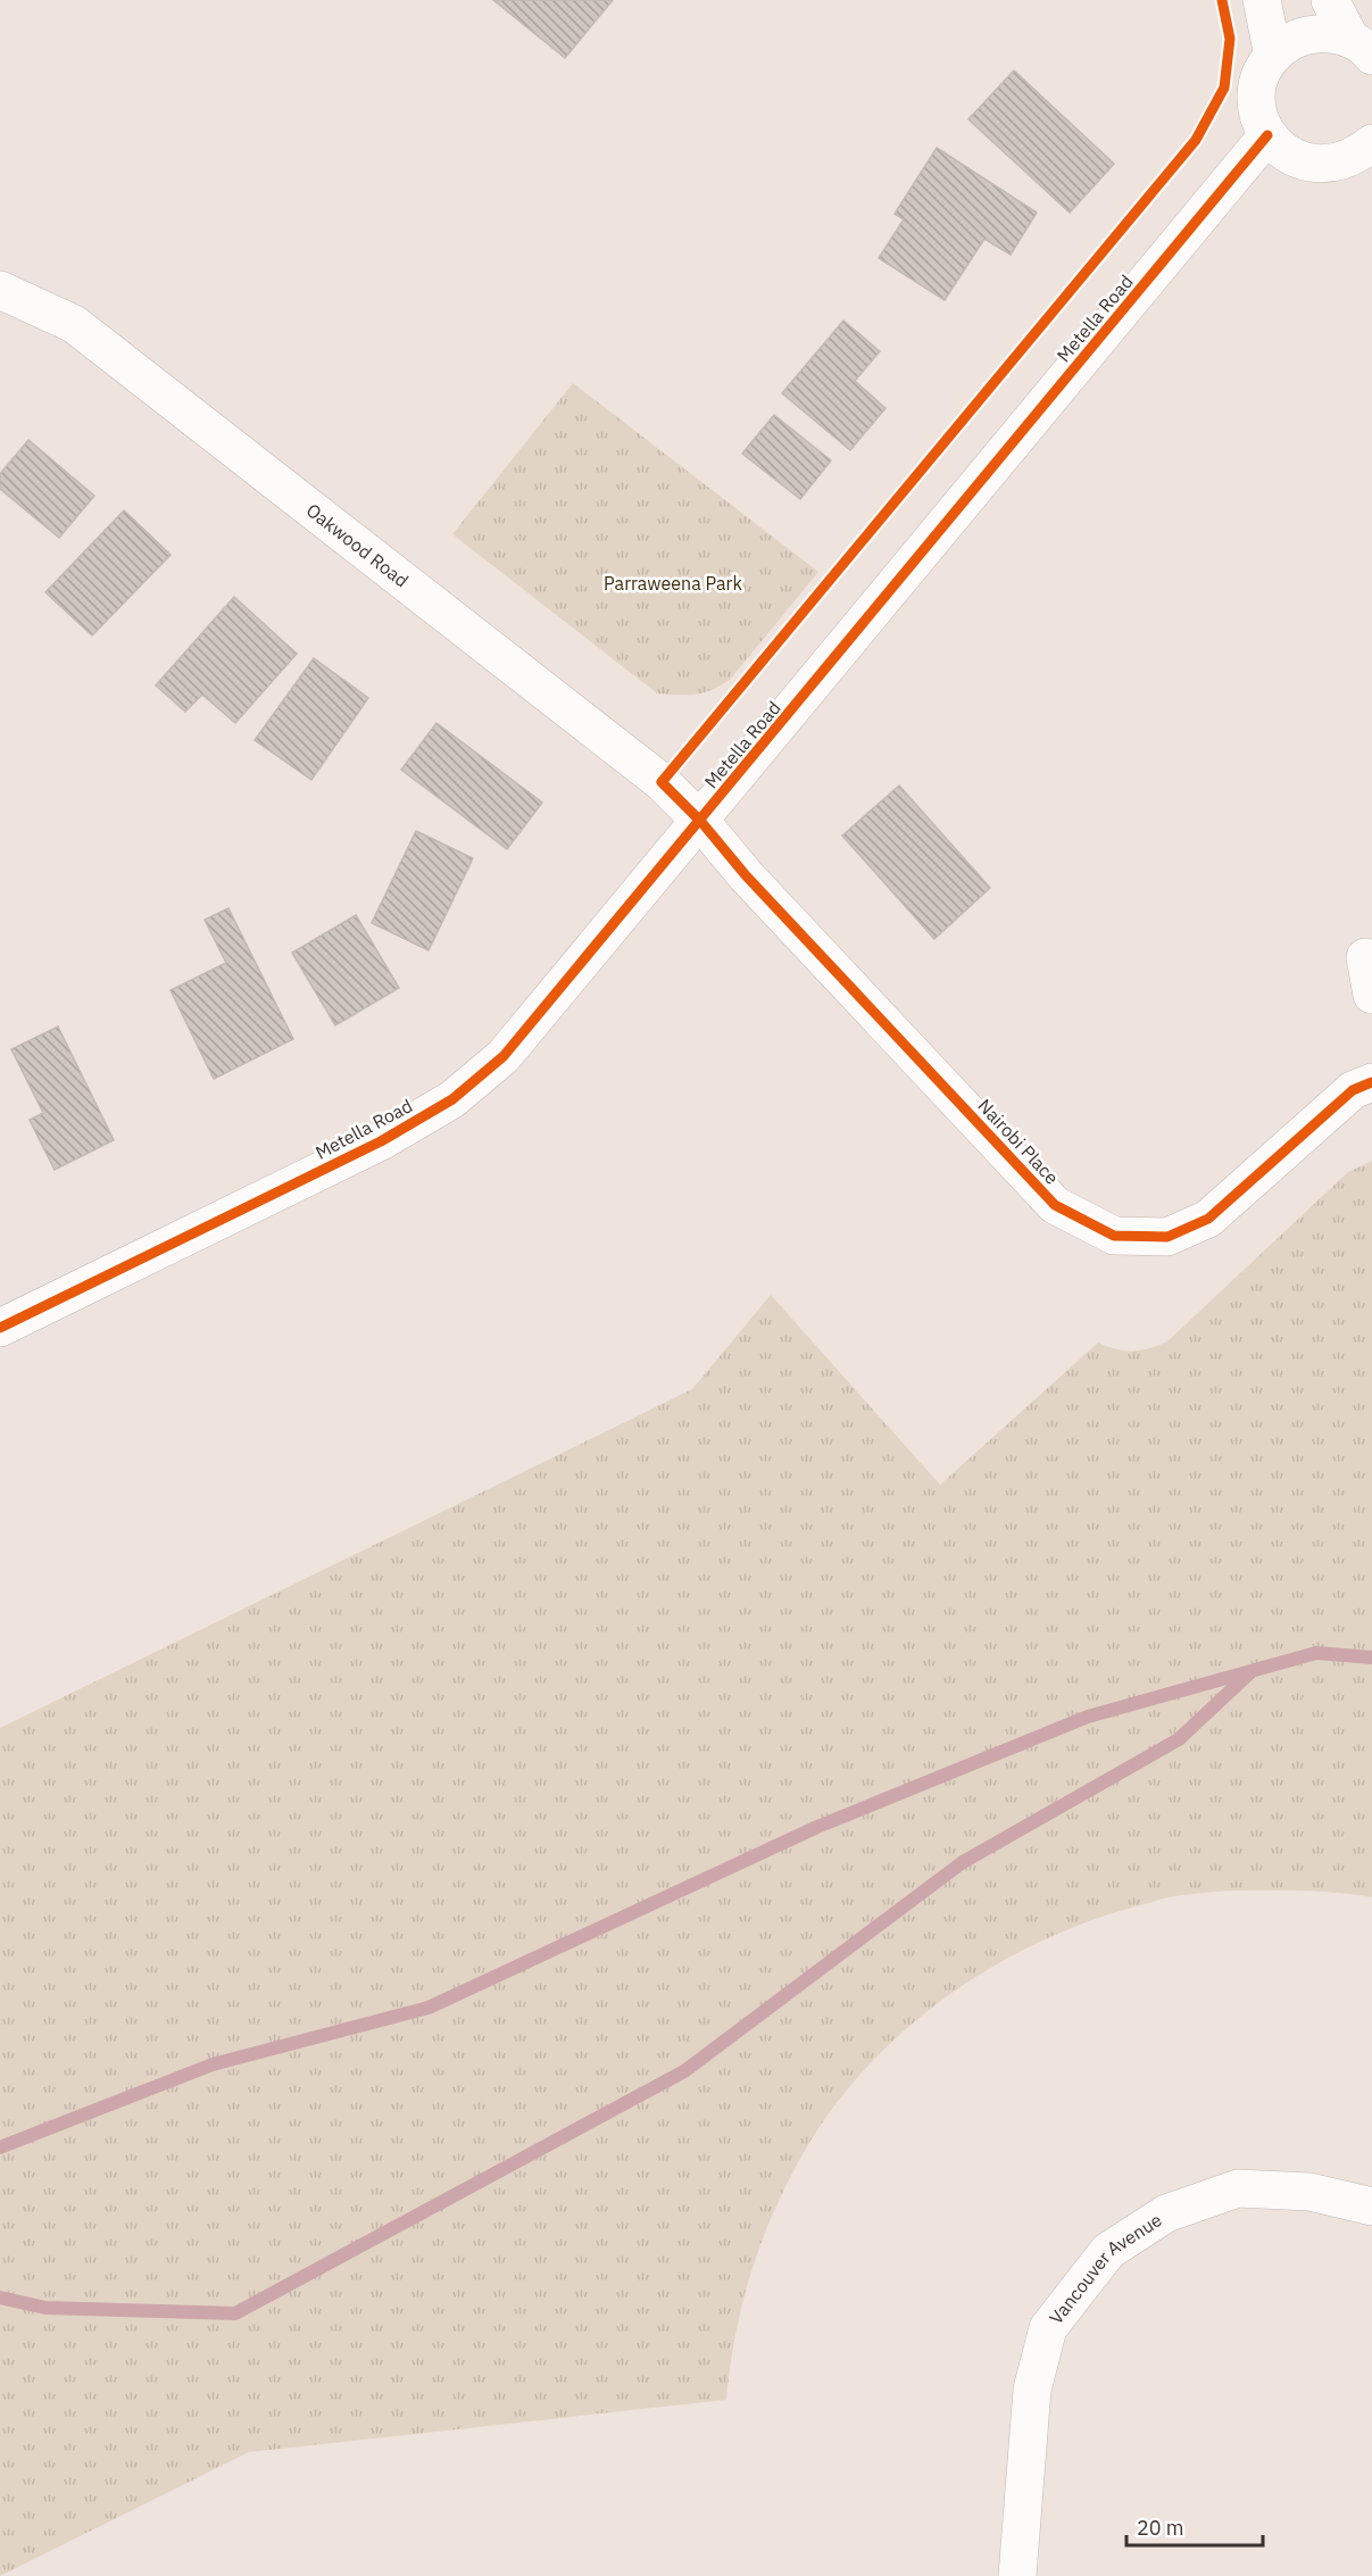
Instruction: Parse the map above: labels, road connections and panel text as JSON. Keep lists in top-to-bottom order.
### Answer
{
  "streets": {
    "street": [
      "Metella Road",
      "Oakwood Road",
      "Nairobi Place",
      "Vancouver Avenue"
    ]
  },
  "crossings": [
    ["Metella Road", "Oakwood Road"],
    ["Metella Road", "Nairobi Place"],
    ["Oakwood Road", "Nairobi Place"]
  ],
  "parks": ["Parraweena Park"],
  "scale_bar": "20 m"
}
